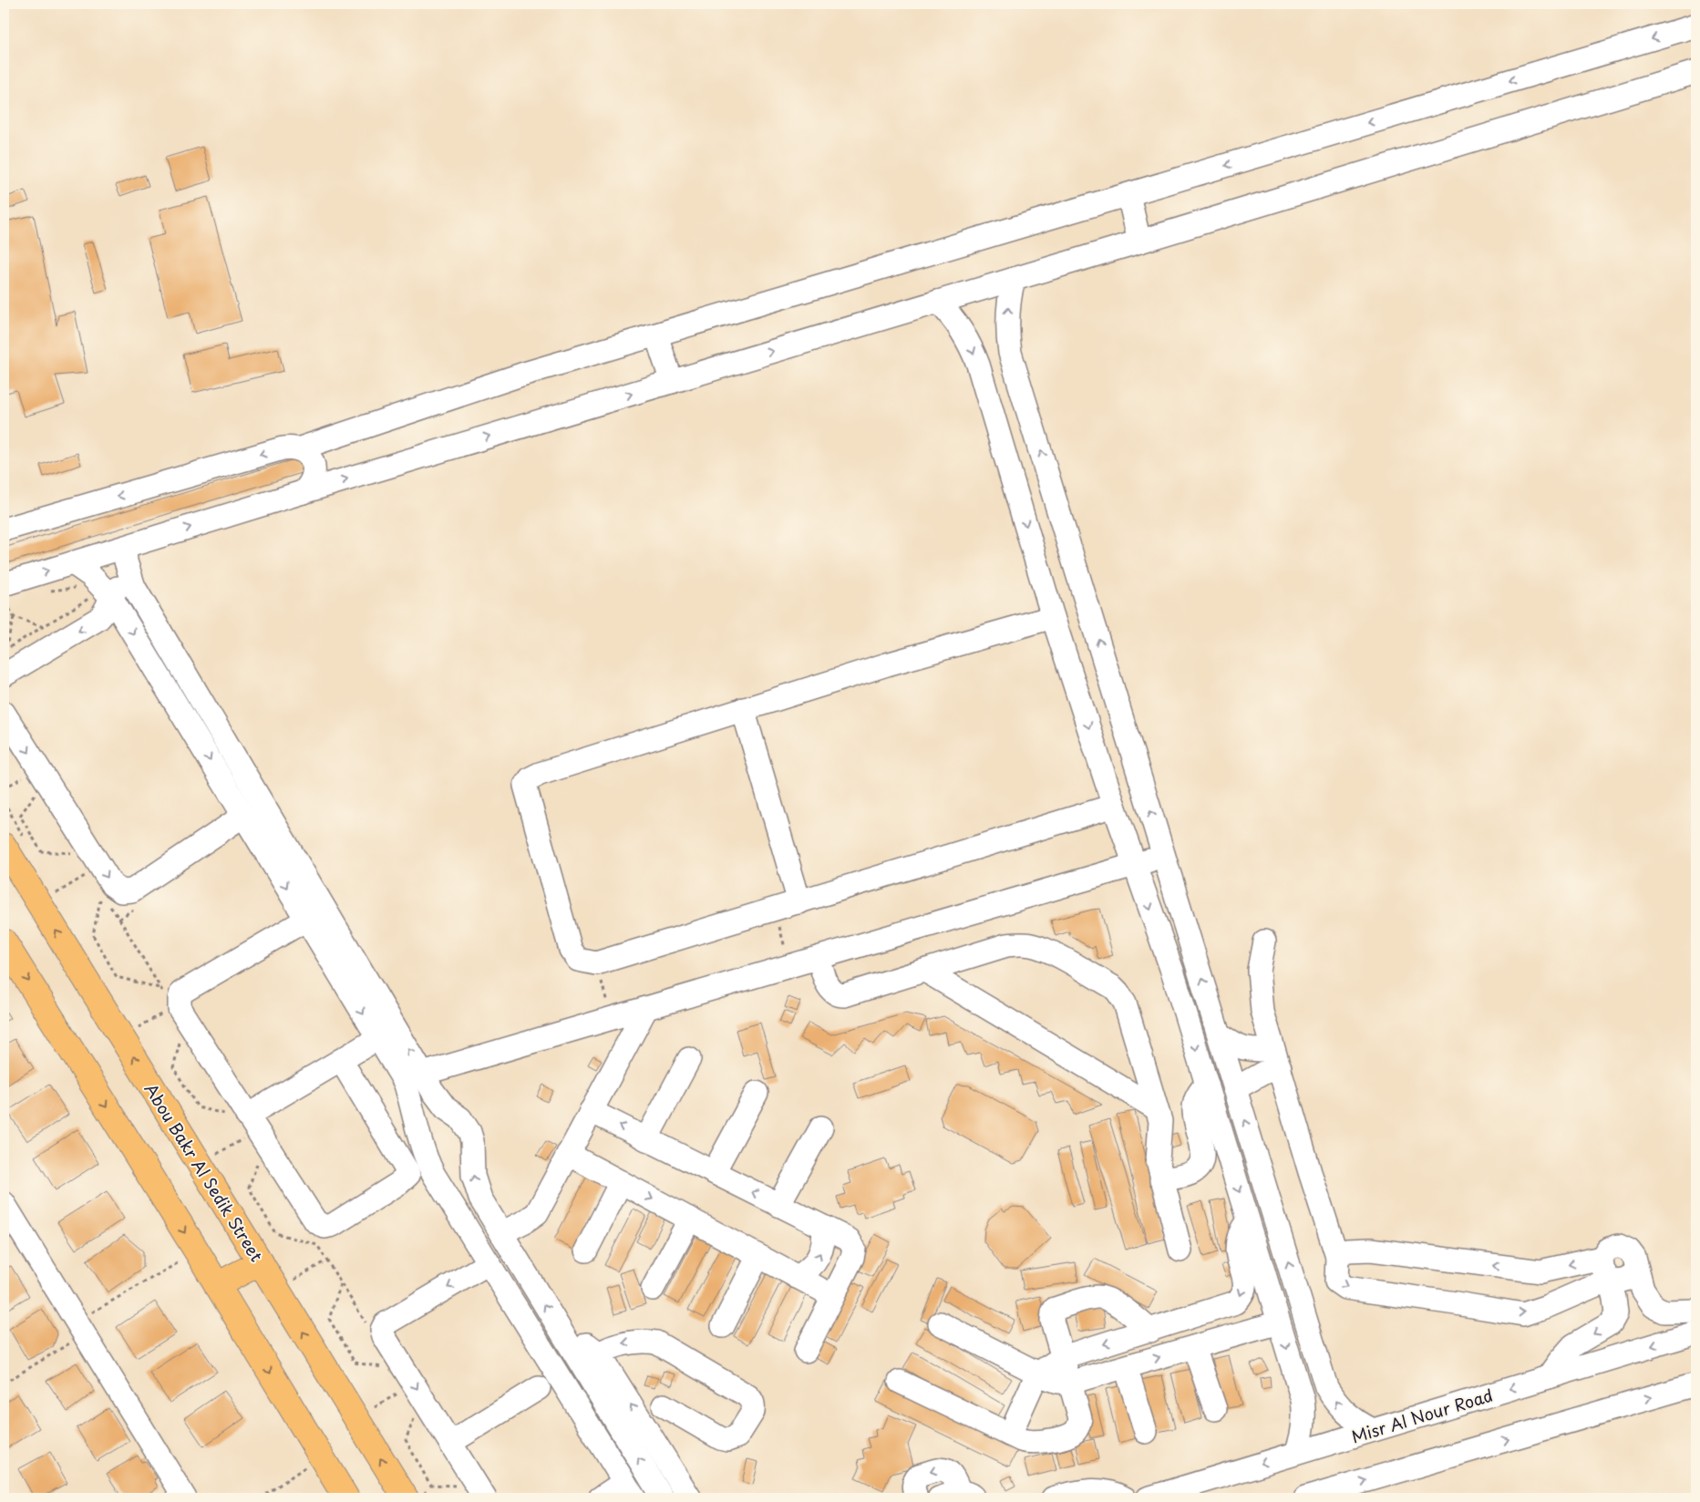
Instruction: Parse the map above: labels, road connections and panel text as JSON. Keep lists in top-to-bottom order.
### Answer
{
  "streets": {
    "main road": ["Abou Bakr Al Sedik Street"],
    "street": ["Misr Al Nour Road"]
  }
}
